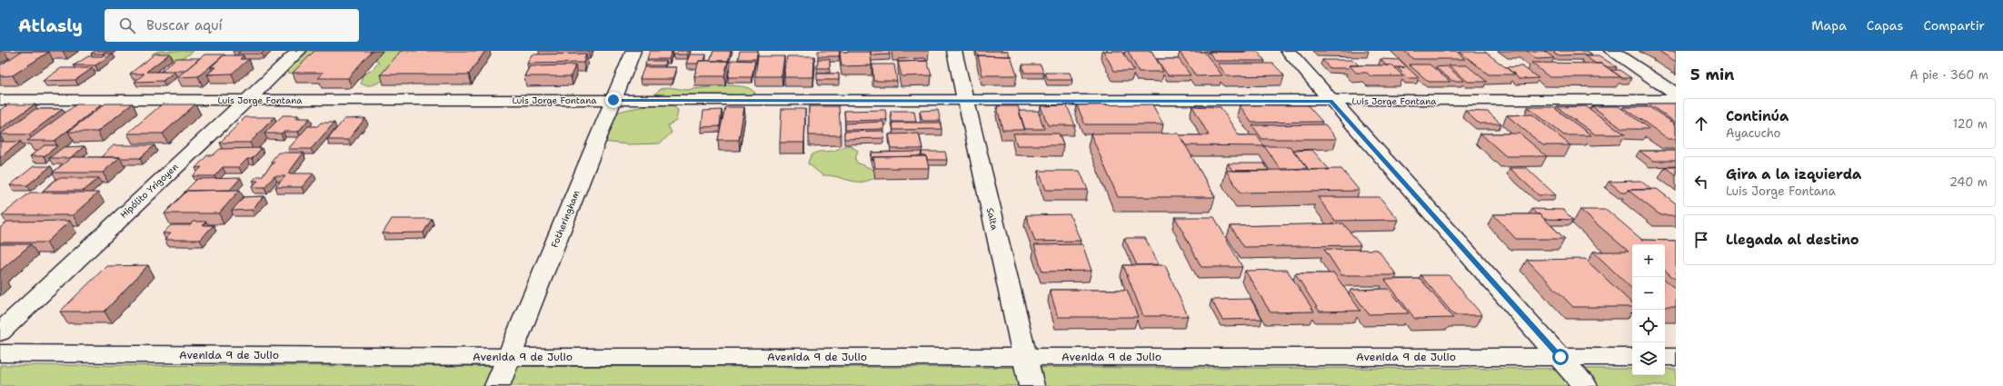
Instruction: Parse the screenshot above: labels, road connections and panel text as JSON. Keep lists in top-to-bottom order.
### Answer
{
  "streets": {
    "street": [
      "Luis Jorge Fontana",
      "Hipólito Yrigoyen",
      "Fotheringham",
      "Salta",
      "Avenida 9 de Julio"
    ]
  },
  "crossings": [
    ["Luis Jorge Fontana", "Hipólito Yrigoyen"],
    ["Luis Jorge Fontana", "Fotheringham"],
    ["Luis Jorge Fontana", "Salta"],
    ["Fotheringham", "Avenida 9 de Julio"],
    ["Salta", "Avenida 9 de Julio"]
  ],
  "page": {
    "header": "Atlasly",
    "search": "Buscar aquí",
    "nav": ["Mapa", "Capas", "Compartir"],
    "heading": ["5 min", "A pie · 360 m"],
    "list": [
      ["Continúa", "Ayacucho", "120 m"],
      ["Gira a la izquierda", "Luis Jorge Fontana", "240 m"],
      "Llegada al destino"
    ],
    "map_buttons": ["+", "−"]
  }
}
